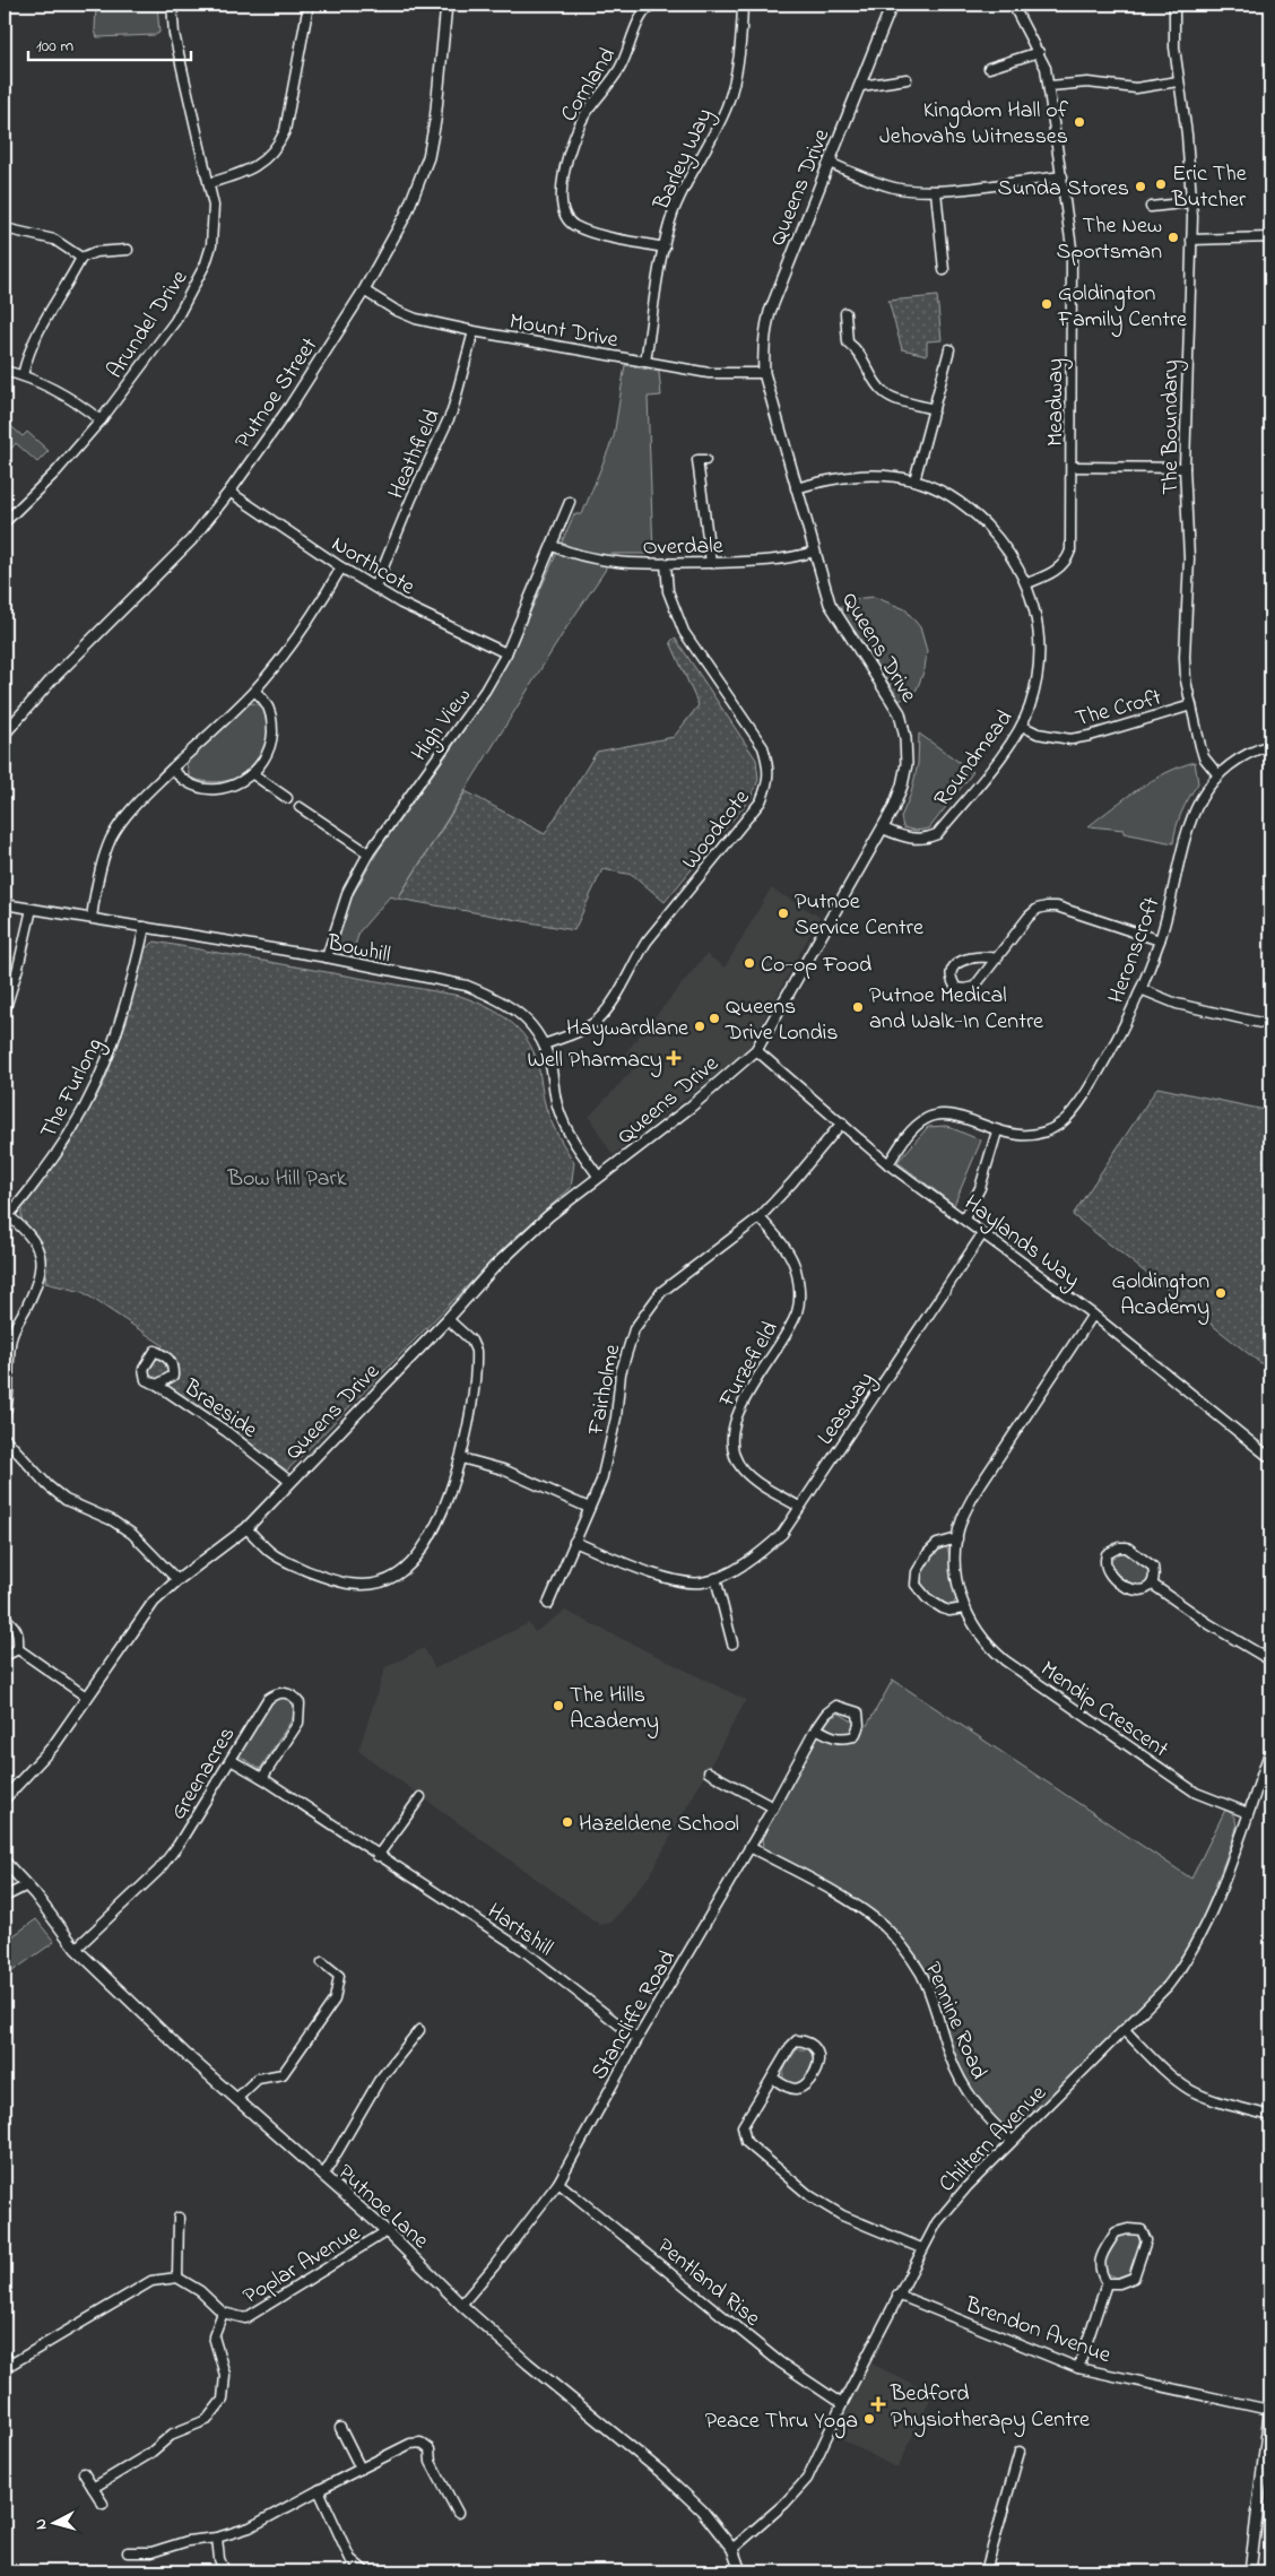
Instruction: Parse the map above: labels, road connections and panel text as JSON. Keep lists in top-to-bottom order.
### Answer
{
  "streets": {
    "street": [
      "Cornland",
      "Barley Way",
      "Queens Drive",
      "Arundel Drive",
      "Mount Drive",
      "Putnoe Street",
      "Meadway",
      "The Boundary",
      "Heathfield",
      "Overdale",
      "Northcote",
      "The Croft",
      "High View",
      "Roundmead",
      "Woodcote",
      "Bowhill",
      "Heronscroft",
      "The Furlong",
      "Haylands Way",
      "Furzefield",
      "Fairholme",
      "Braeside",
      "Leasway",
      "Mendip Crescent",
      "Greenacres",
      "Hartshill",
      "Stancliffe Road",
      "Pennine Road",
      "Chiltern Avenue",
      "Putnoe Lane",
      "Poplar Avenue",
      "Pentland Rise",
      "Brendon Avenue"
    ]
  },
  "crossings": [
    ["Cornland", "Barley Way"],
    ["Barley Way", "Mount Drive"],
    ["Queens Drive", "Mount Drive"],
    ["Queens Drive", "Overdale"],
    ["Queens Drive", "Roundmead"],
    ["Queens Drive", "Bowhill"],
    ["Queens Drive", "Haylands Way"],
    ["Queens Drive", "Braeside"],
    ["Mount Drive", "Putnoe Street"],
    ["Mount Drive", "Heathfield"],
    ["Putnoe Street", "Northcote"],
    ["Meadway", "Roundmead"],
    ["The Boundary", "The Croft"],
    ["The Boundary", "Heronscroft"],
    ["Heathfield", "Northcote"],
    ["Overdale", "High View"],
    ["Overdale", "Woodcote"],
    ["Northcote", "High View"],
    ["The Croft", "Roundmead"],
    ["High View", "Bowhill"],
    ["Woodcote", "Bowhill"],
    ["Bowhill", "The Furlong"],
    ["Heronscroft", "Haylands Way"],
    ["Haylands Way", "Fairholme"],
    ["Haylands Way", "Leasway"],
    ["Haylands Way", "Mendip Crescent"],
    ["Furzefield", "Fairholme"],
    ["Furzefield", "Leasway"],
    ["Fairholme", "Leasway"],
    ["Mendip Crescent", "Chiltern Avenue"],
    ["Greenacres", "Hartshill"],
    ["Greenacres", "Putnoe Lane"],
    ["Hartshill", "Stancliffe Road"],
    ["Stancliffe Road", "Pennine Road"],
    ["Stancliffe Road", "Putnoe Lane"],
    ["Stancliffe Road", "Pentland Rise"],
    ["Pennine Road", "Chiltern Avenue"],
    ["Chiltern Avenue", "Putnoe Lane"],
    ["Chiltern Avenue", "Pentland Rise"],
    ["Chiltern Avenue", "Brendon Avenue"],
    ["Putnoe Lane", "Poplar Avenue"]
  ],
  "parks": ["Bow Hill Park"],
  "places": {
    "other": [
      "Kingdom Hall of Jehovahs Witnesses",
      "Eric The Butcher",
      "Sunda Stores",
      "The New Sportsman",
      "Goldington Family Centre",
      "Putnoe Service Centre",
      "Co-op Food",
      "Putnoe Medical and Walk-In Centre",
      "Queens Drive Londis",
      "Haywardlane",
      "Goldington Academy",
      "The Hills Academy",
      "Hazeldene School",
      "Peace Thru Yoga"
    ],
    "health": ["Well Pharmacy", "Bedford Physiotherapy Centre"]
  },
  "scale_bar": "100 m",
  "north": "left"
}
